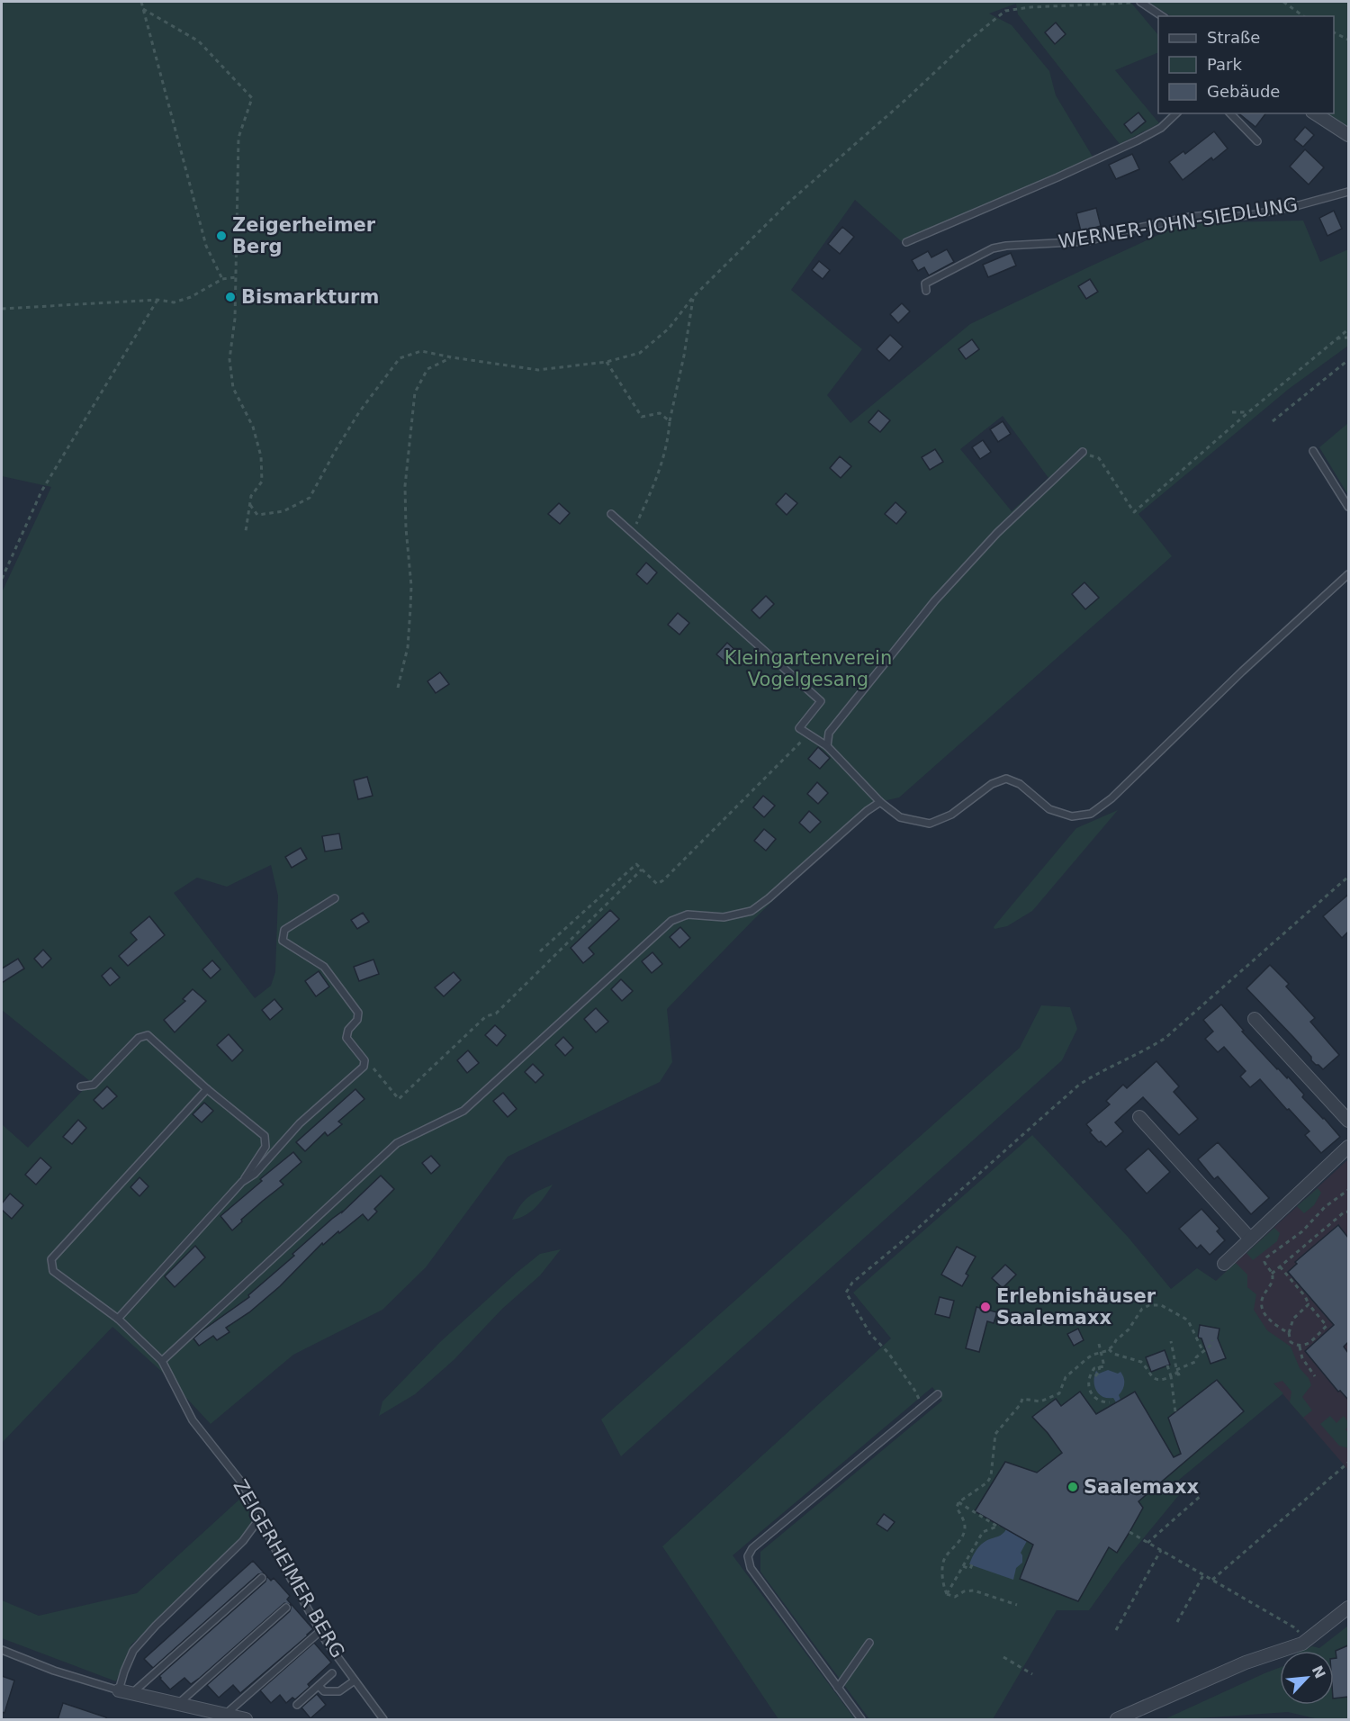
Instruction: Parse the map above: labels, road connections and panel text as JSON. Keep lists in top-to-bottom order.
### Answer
{
  "streets": {
    "lane": ["WERNER-JOHN-SIEDLUNG", "ZEIGERHEIMER BERG"]
  },
  "parks": ["Kleingartenverein Vogelgesang"],
  "places": [
    "Zeigerheimer Berg",
    "Bismarkturm",
    "Erlebnishäuser Saalemaxx",
    "Saalemaxx"
  ],
  "legend": ["Straße", "Park", "Gebäude"],
  "north": "top right"
}
